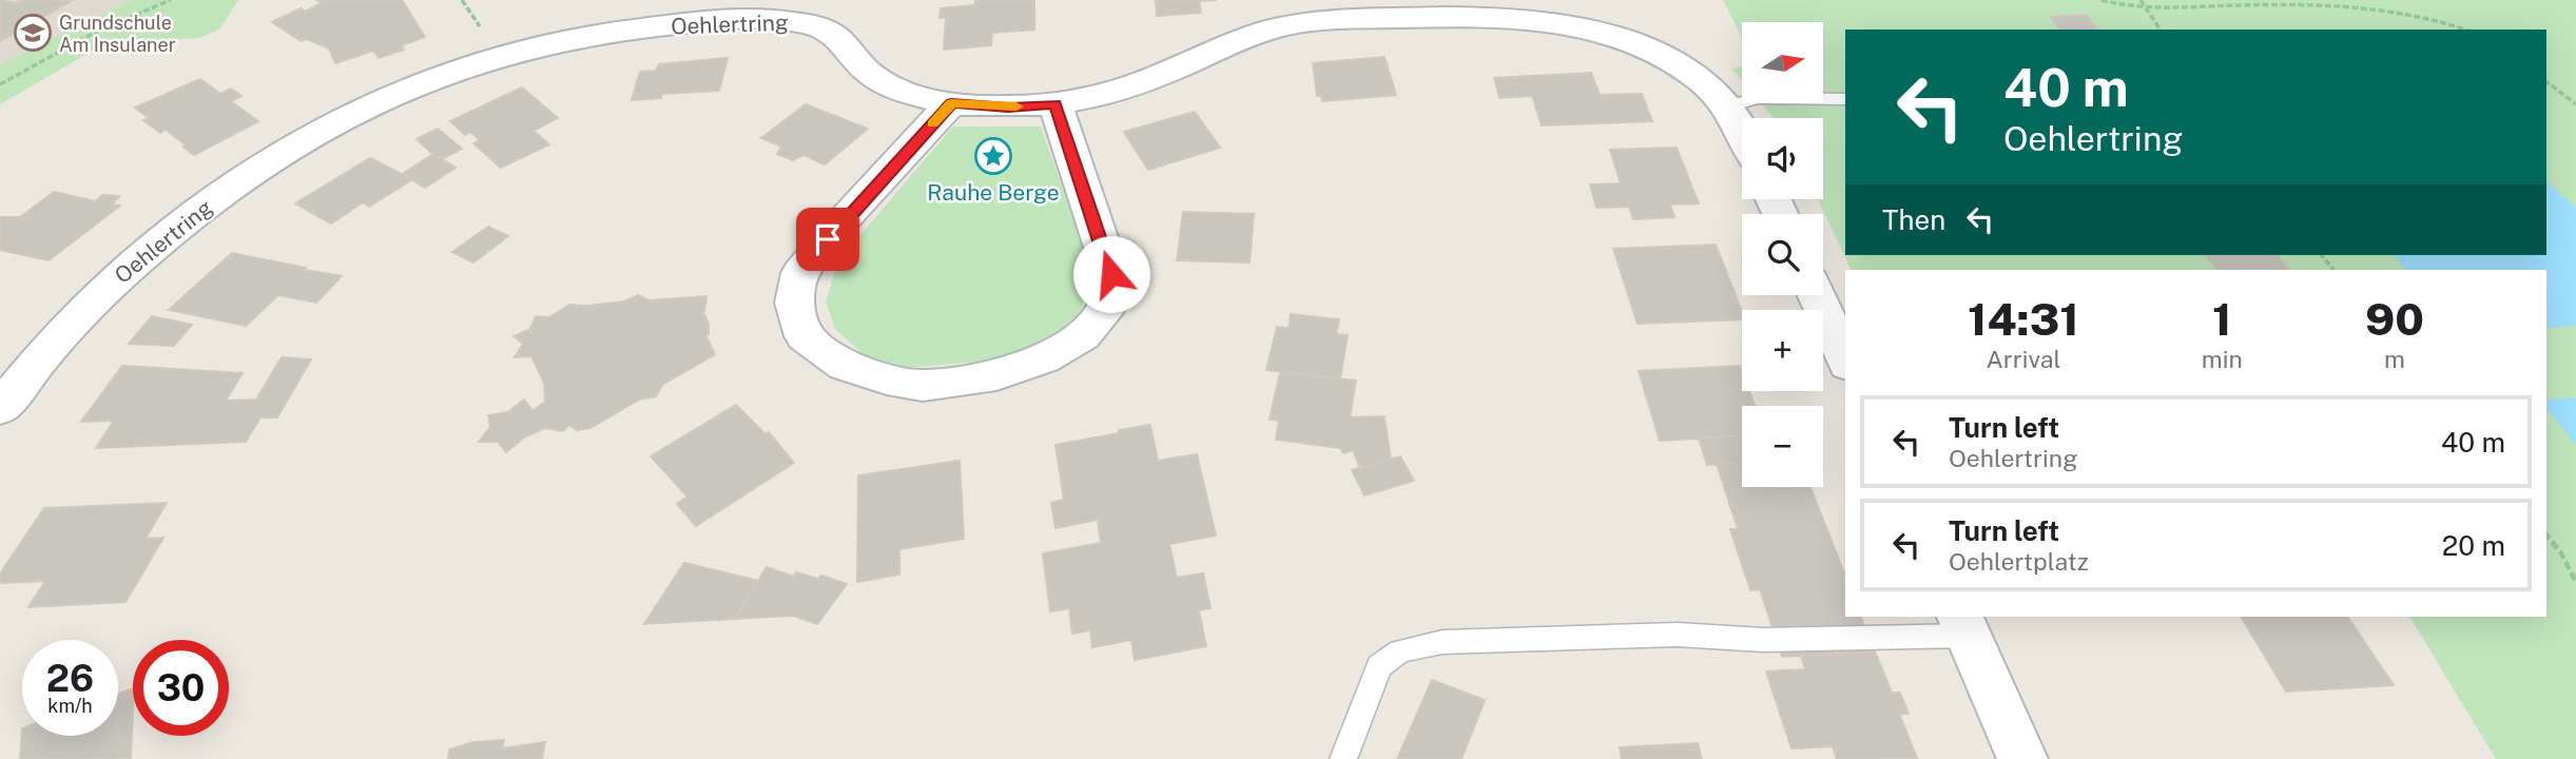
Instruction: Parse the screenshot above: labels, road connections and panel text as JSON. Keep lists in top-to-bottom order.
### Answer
{
  "streets": {
    "street": ["Oehlertring"]
  },
  "places": {
    "school or university": ["Grundschule Am Insulaner"],
    "place": ["Rauhe Berge"]
  },
  "north": "right",
  "page": {
    "map_buttons": ["+", "−"],
    "turn": ["40 m", "Oehlertring"],
    "then": "Then",
    "eta": [
      "14:31",
      "Arrival",
      "1",
      "min",
      "90",
      "m"
    ],
    "list": [
      {
        "name": "Turn left",
        "note": "Oehlertring",
        "value": "40 m"
      },
      {
        "name": "Turn left",
        "note": "Oehlertplatz",
        "value": "20 m"
      }
    ],
    "speed": "26 km/h",
    "limit": "30"
  }
}
